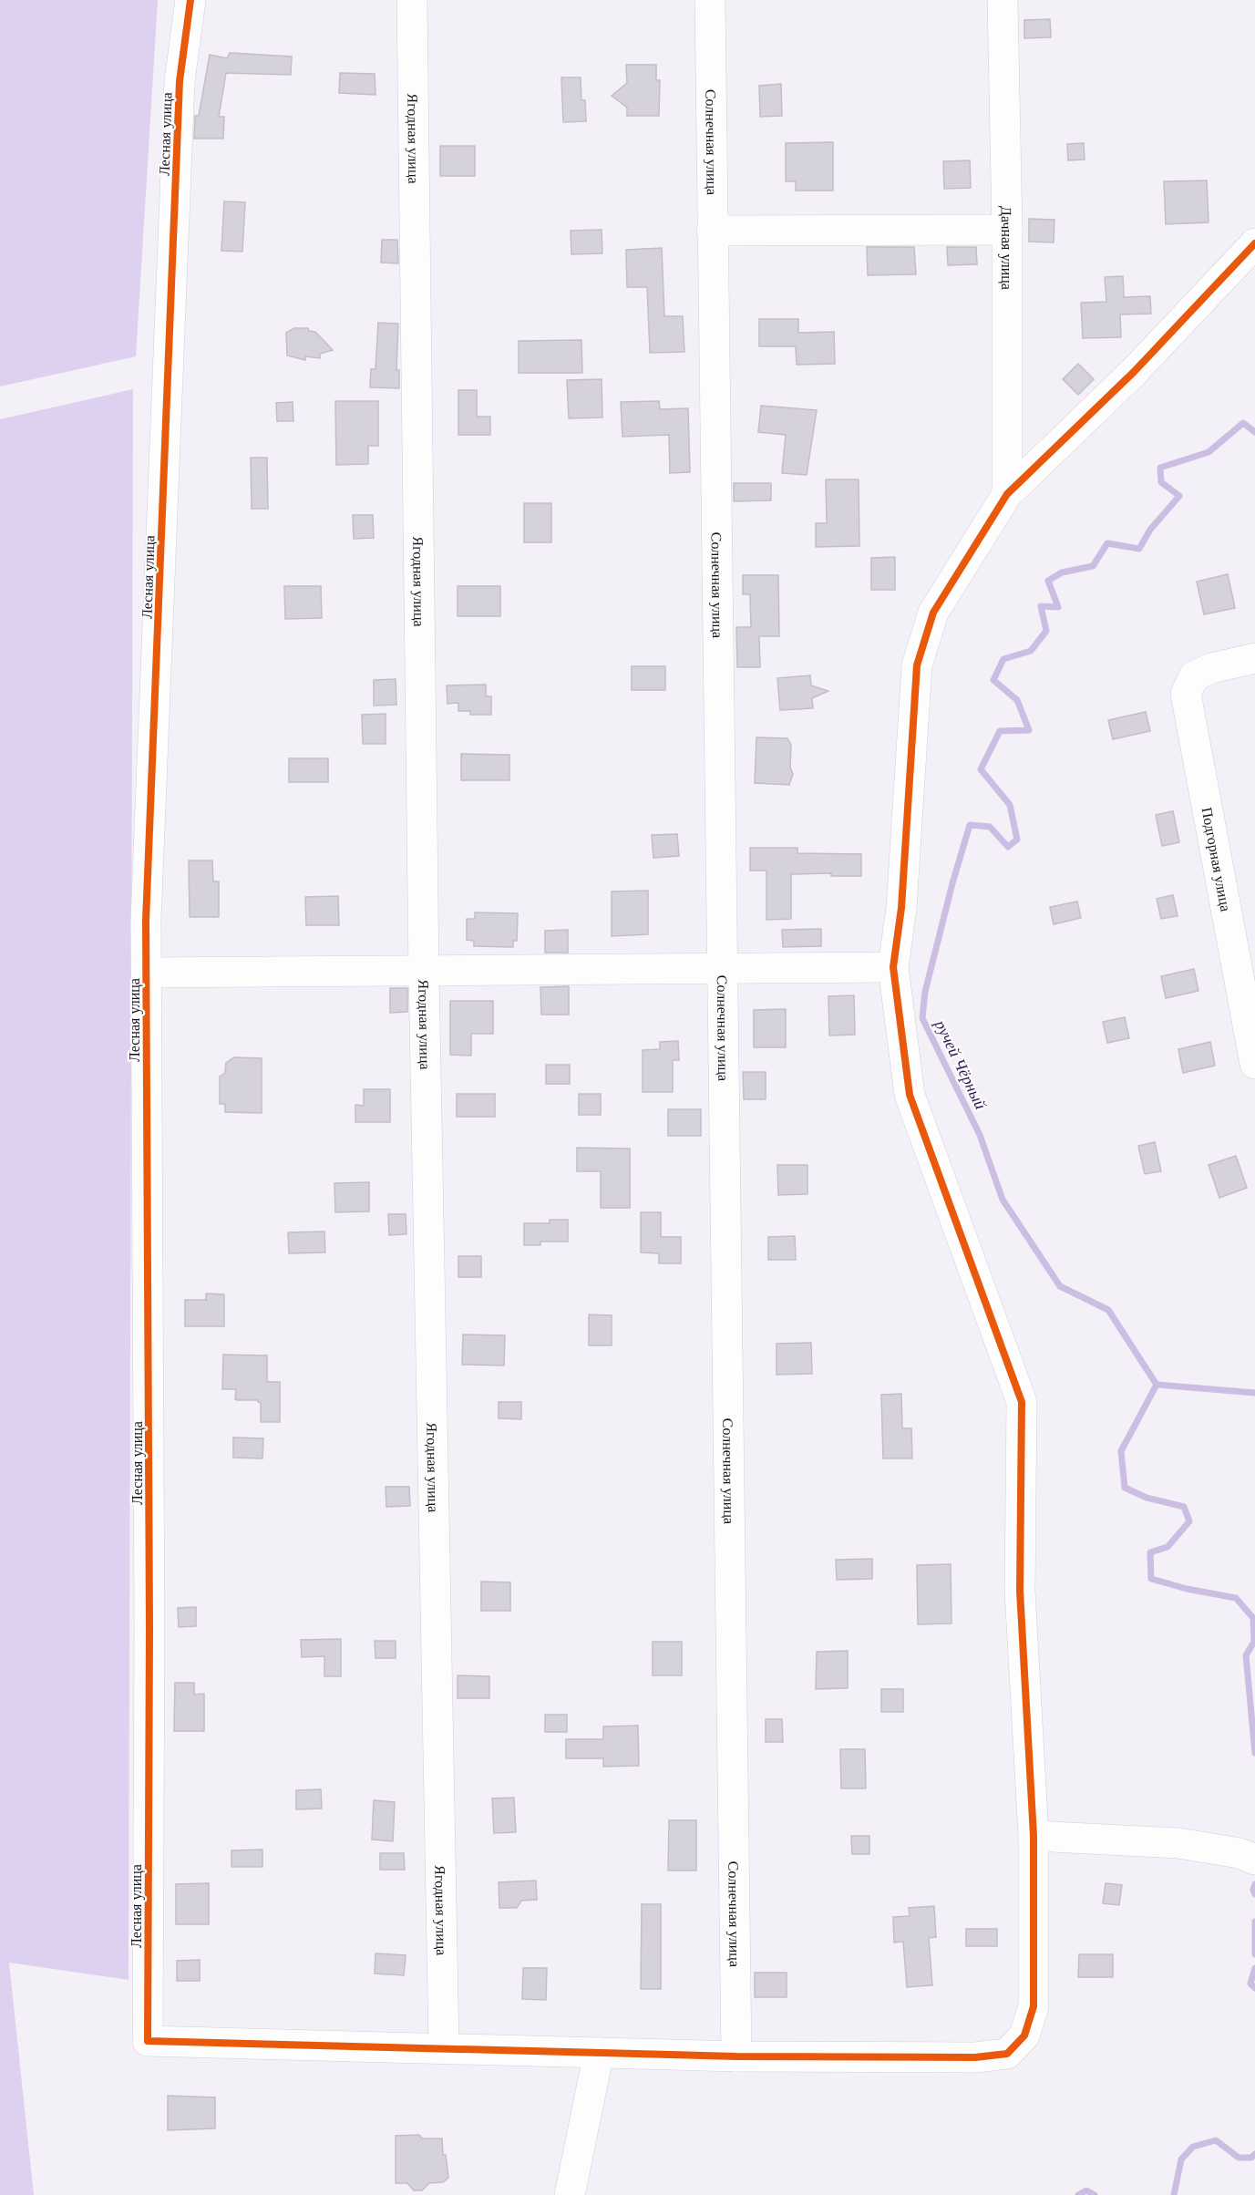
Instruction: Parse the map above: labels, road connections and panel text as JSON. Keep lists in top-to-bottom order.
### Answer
{
  "streets": {
    "street": [
      "Лесная улица",
      "Ягодная улица",
      "Солнечная улица",
      "Дачная улица",
      "Подгорная улица"
    ]
  },
  "crossings": [
    ["Лесная улица", "Ягодная улица"]
  ],
  "water": ["ручей Чёрный"]
}
